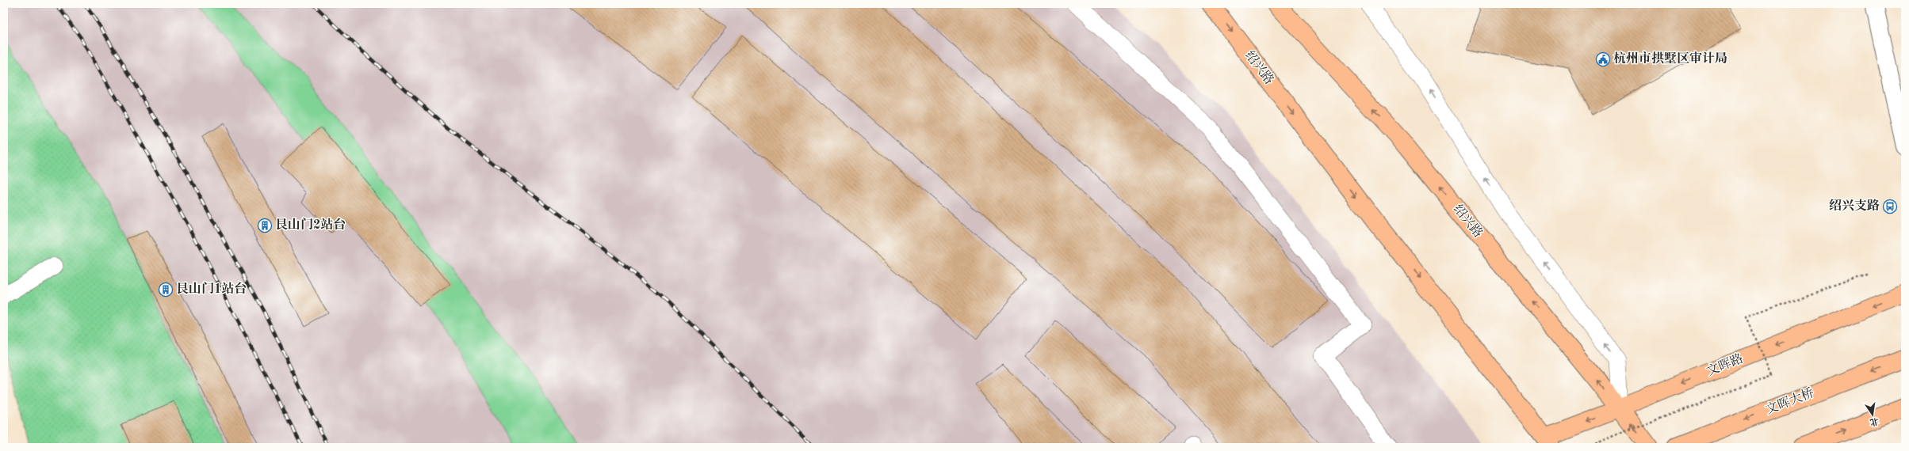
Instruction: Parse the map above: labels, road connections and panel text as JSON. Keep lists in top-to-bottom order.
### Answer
{
  "streets": {
    "main road": ["绍兴路", "文晖路", "文晖大桥"]
  },
  "crossings": [
    ["绍兴路", "文晖路"]
  ],
  "one_way": ["文晖路"],
  "places": {
    "public building": ["杭州市拱墅区审计局"],
    "bus stop": ["绍兴支路"],
    "building": ["艮山门2站台", "艮山门1站台"]
  },
  "north": "bottom"
}
